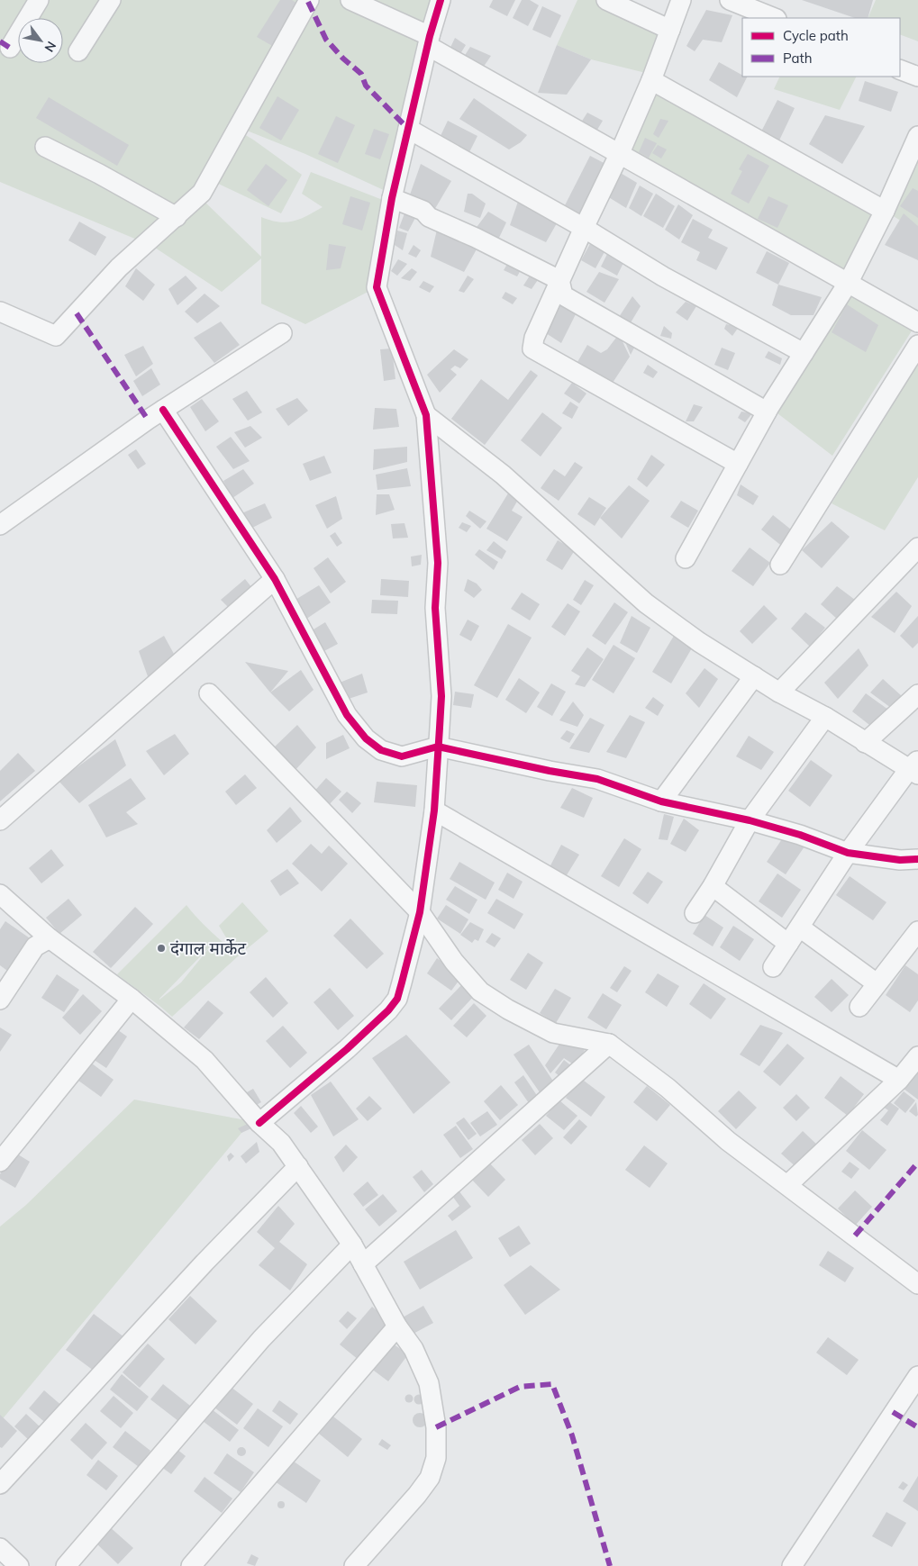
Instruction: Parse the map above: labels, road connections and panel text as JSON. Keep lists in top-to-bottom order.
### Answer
{
  "places": ["दंगाल मार्केट"],
  "legend": ["Cycle path", "Path"],
  "north": "bottom right"
}
